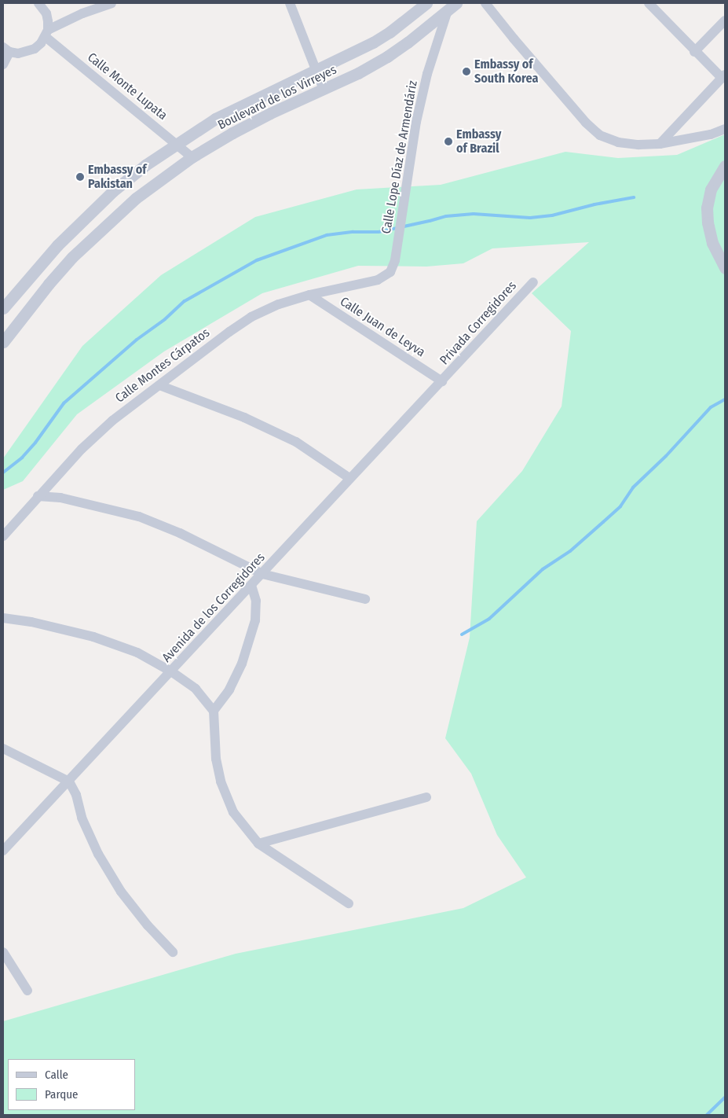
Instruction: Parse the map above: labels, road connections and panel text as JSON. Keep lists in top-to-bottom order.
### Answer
{
  "streets": {
    "street": [
      "Calle Monte Lupata",
      "Boulevard de los Virreyes",
      "Calle Lope Díaz de Armendáriz",
      "Privada Corregidores",
      "Calle Juan de Leyva",
      "Calle Montes Cárpatos",
      "Avenida de los Corregidores"
    ]
  },
  "crossings": [
    ["Calle Monte Lupata", "Boulevard de los Virreyes"],
    ["Boulevard de los Virreyes", "Calle Lope Díaz de Armendáriz"],
    ["Calle Lope Díaz de Armendáriz", "Calle Montes Cárpatos"],
    ["Privada Corregidores", "Calle Juan de Leyva"],
    ["Privada Corregidores", "Avenida de los Corregidores"],
    ["Calle Juan de Leyva", "Calle Montes Cárpatos"],
    ["Calle Juan de Leyva", "Avenida de los Corregidores"]
  ],
  "places": ["Embassy of South Korea", "Embassy of Brazil", "Embassy of Pakistan"],
  "legend": ["Calle", "Parque"]
}
